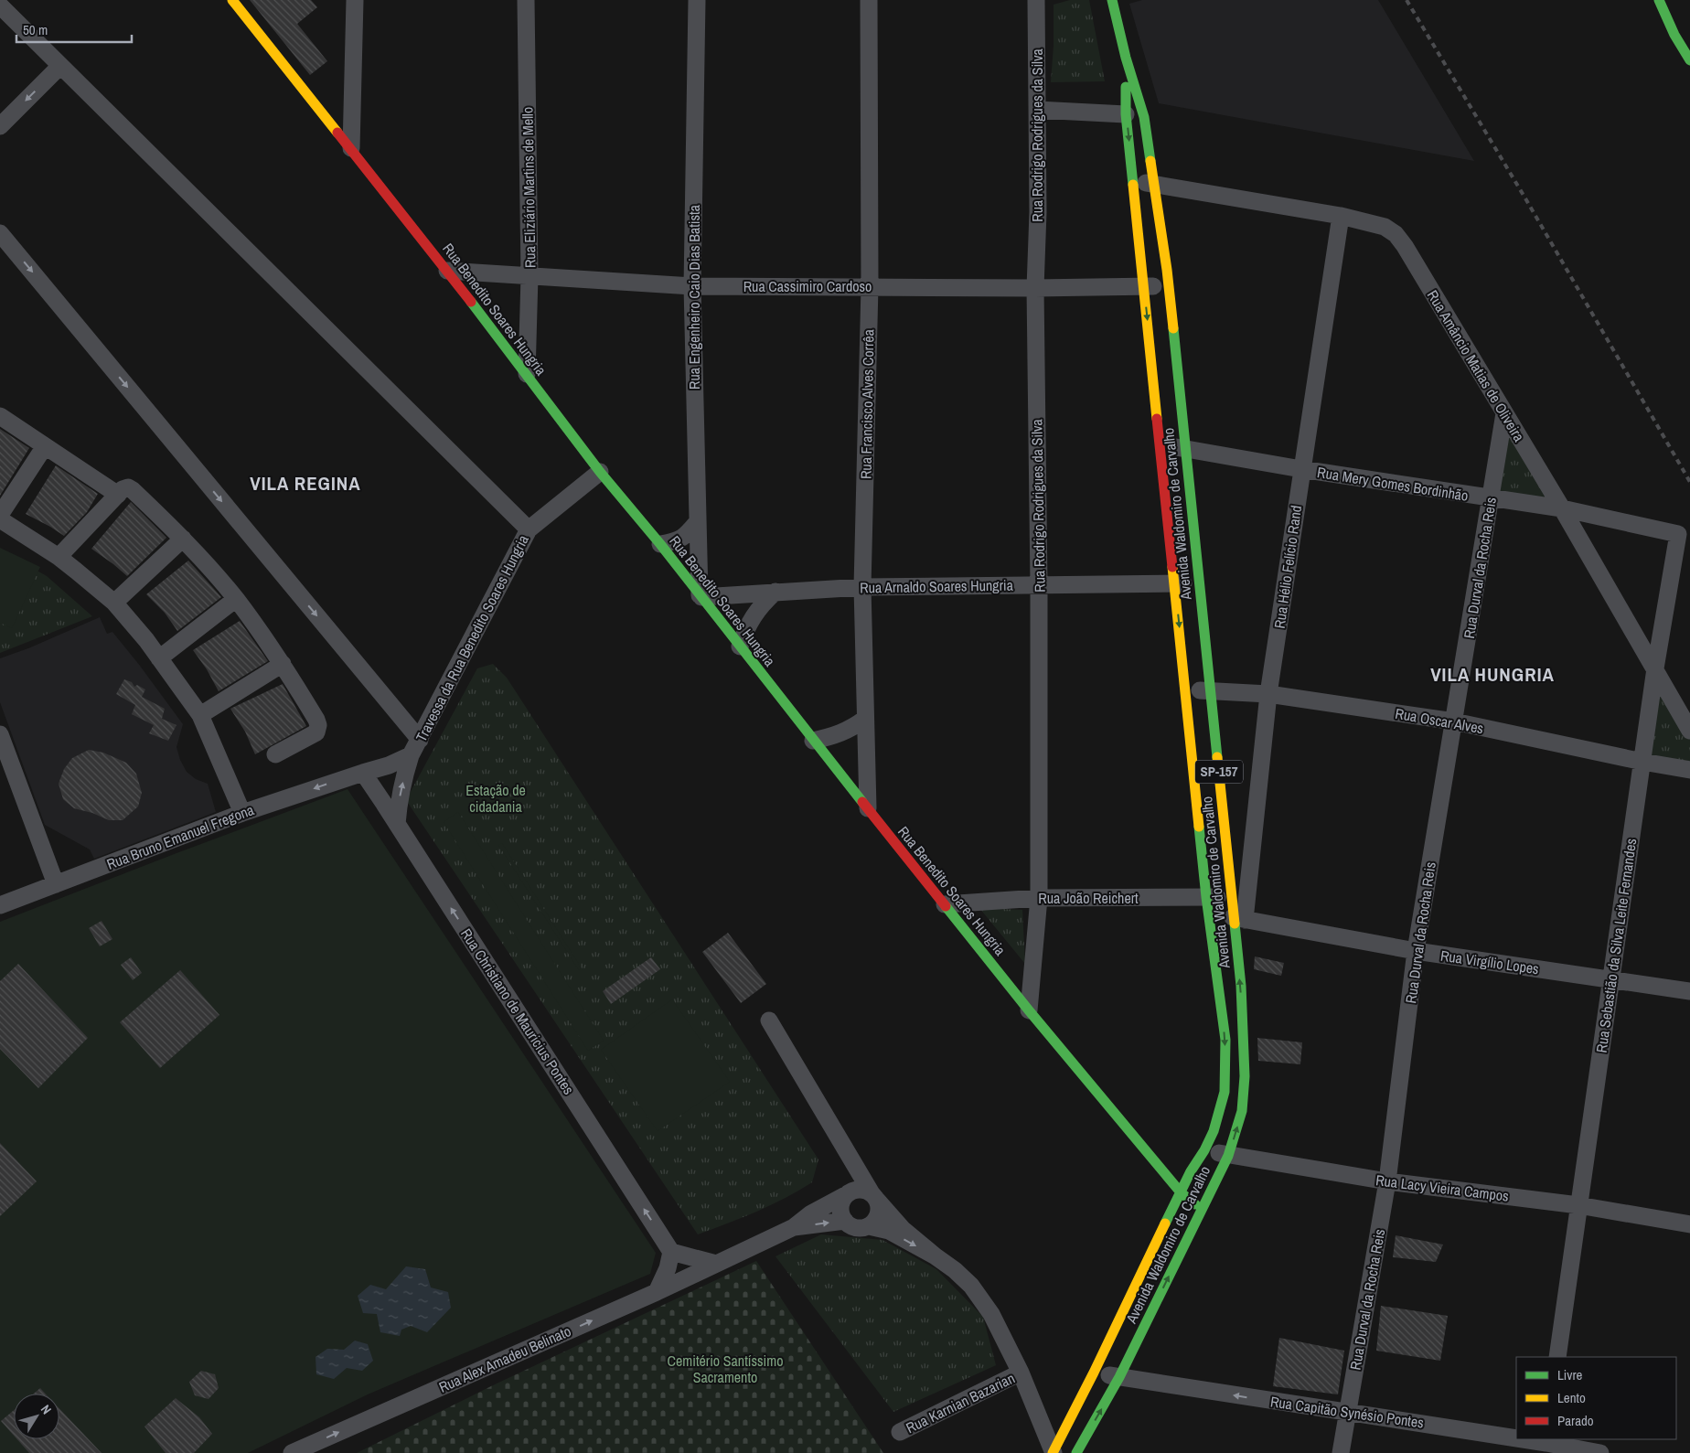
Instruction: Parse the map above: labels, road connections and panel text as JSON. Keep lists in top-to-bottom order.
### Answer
{
  "streets": {
    "main road": ["Rua Benedito Soares Hungria", "Avenida Waldomiro de Carvalho", "SP-157"],
    "street": [
      "Rua Rodrigo Rodrigues da Silva",
      "Rua Eliziário Martins de Mello",
      "Rua Cassimiro Cardoso",
      "Rua Engenheiro Caio Dias Batista",
      "Rua Amâncio Matias de Oliveira",
      "Rua Francisco Alves Corrêa",
      "Rua Mery Gomes Bordinhão",
      "Rua Hélio Felício Rand",
      "Rua Durval da Rocha Reis",
      "Rua Arnaldo Soares Hungria",
      "Travessa da Rua Benedito Soares Hungria",
      "Rua Oscar Alves",
      "Rua Bruno Emanuel Fregona",
      "Rua João Reichert",
      "Rua Sebastião da Silva Leite Fernandes",
      "Rua Virgílio Lopes",
      "Rua Christiano de Mauricius Pontes",
      "Rua Lacy Vieira Campos",
      "Rua Alex Amadeu Belinato",
      "Rua Karnian Bazarian",
      "Rua Capitão Synésio Pontes"
    ]
  },
  "crossings": [
    ["Rua Rodrigo Rodrigues da Silva", "Rua Cassimiro Cardoso"],
    ["Rua Rodrigo Rodrigues da Silva", "Rua Benedito Soares Hungria"],
    ["Rua Rodrigo Rodrigues da Silva", "Rua Arnaldo Soares Hungria"],
    ["Rua Rodrigo Rodrigues da Silva", "Rua João Reichert"],
    ["Rua Eliziário Martins de Mello", "Rua Cassimiro Cardoso"],
    ["Rua Eliziário Martins de Mello", "Rua Benedito Soares Hungria"],
    ["Rua Cassimiro Cardoso", "Rua Engenheiro Caio Dias Batista"],
    ["Rua Cassimiro Cardoso", "Rua Benedito Soares Hungria"],
    ["Rua Cassimiro Cardoso", "Rua Francisco Alves Corrêa"],
    ["Rua Cassimiro Cardoso", "Avenida Waldomiro de Carvalho"],
    ["Rua Engenheiro Caio Dias Batista", "Rua Benedito Soares Hungria"],
    ["Rua Engenheiro Caio Dias Batista", "Rua Arnaldo Soares Hungria"],
    ["Rua Benedito Soares Hungria", "Rua Francisco Alves Corrêa"],
    ["Rua Benedito Soares Hungria", "Avenida Waldomiro de Carvalho"],
    ["Rua Benedito Soares Hungria", "Rua Arnaldo Soares Hungria"],
    ["Rua Benedito Soares Hungria", "Travessa da Rua Benedito Soares Hungria"],
    ["Rua Benedito Soares Hungria", "Rua João Reichert"],
    ["Rua Amâncio Matias de Oliveira", "Rua Mery Gomes Bordinhão"],
    ["Rua Amâncio Matias de Oliveira", "Avenida Waldomiro de Carvalho"],
    ["Rua Amâncio Matias de Oliveira", "Rua Hélio Felício Rand"],
    ["Rua Amâncio Matias de Oliveira", "Rua Durval da Rocha Reis"],
    ["Rua Amâncio Matias de Oliveira", "Rua Sebastião da Silva Leite Fernandes"],
    ["Rua Francisco Alves Corrêa", "Rua Arnaldo Soares Hungria"],
    ["Rua Mery Gomes Bordinhão", "Avenida Waldomiro de Carvalho"],
    ["Rua Mery Gomes Bordinhão", "Rua Hélio Felício Rand"],
    ["Rua Mery Gomes Bordinhão", "Rua Durval da Rocha Reis"],
    ["Rua Mery Gomes Bordinhão", "Rua Sebastião da Silva Leite Fernandes"],
    ["Avenida Waldomiro de Carvalho", "Rua Hélio Felício Rand"],
    ["Avenida Waldomiro de Carvalho", "Rua Arnaldo Soares Hungria"],
    ["Avenida Waldomiro de Carvalho", "Rua Oscar Alves"],
    ["Avenida Waldomiro de Carvalho", "Rua João Reichert"],
    ["Avenida Waldomiro de Carvalho", "Rua Virgílio Lopes"],
    ["Avenida Waldomiro de Carvalho", "Rua Lacy Vieira Campos"],
    ["Avenida Waldomiro de Carvalho", "Rua Capitão Synésio Pontes"],
    ["Rua Hélio Felício Rand", "Rua Oscar Alves"],
    ["Rua Hélio Felício Rand", "Rua Virgílio Lopes"],
    ["Rua Durval da Rocha Reis", "Rua Oscar Alves"],
    ["Rua Durval da Rocha Reis", "Rua Virgílio Lopes"],
    ["Rua Durval da Rocha Reis", "Rua Lacy Vieira Campos"],
    ["Rua Durval da Rocha Reis", "Rua Capitão Synésio Pontes"],
    ["Travessa da Rua Benedito Soares Hungria", "Rua Bruno Emanuel Fregona"],
    ["Travessa da Rua Benedito Soares Hungria", "Rua Christiano de Mauricius Pontes"],
    ["Rua Oscar Alves", "Rua Sebastião da Silva Leite Fernandes"],
    ["Rua Bruno Emanuel Fregona", "Rua Christiano de Mauricius Pontes"],
    ["Rua Sebastião da Silva Leite Fernandes", "Rua Virgílio Lopes"],
    ["Rua Sebastião da Silva Leite Fernandes", "Rua Lacy Vieira Campos"]
  ],
  "one_way": ["Rua Christiano de Mauricius Pontes", "Rua Alex Amadeu Belinato", "Rua Capitão Synésio Pontes"],
  "districts": ["VILA REGINA", "VILA HUNGRIA"],
  "parks": ["Estação de cidadania", "Cemitério Santíssimo Sacramento"],
  "legend": ["Livre", "Lento", "Parado"],
  "scale_bar": "50 m",
  "north": "top right"
}
